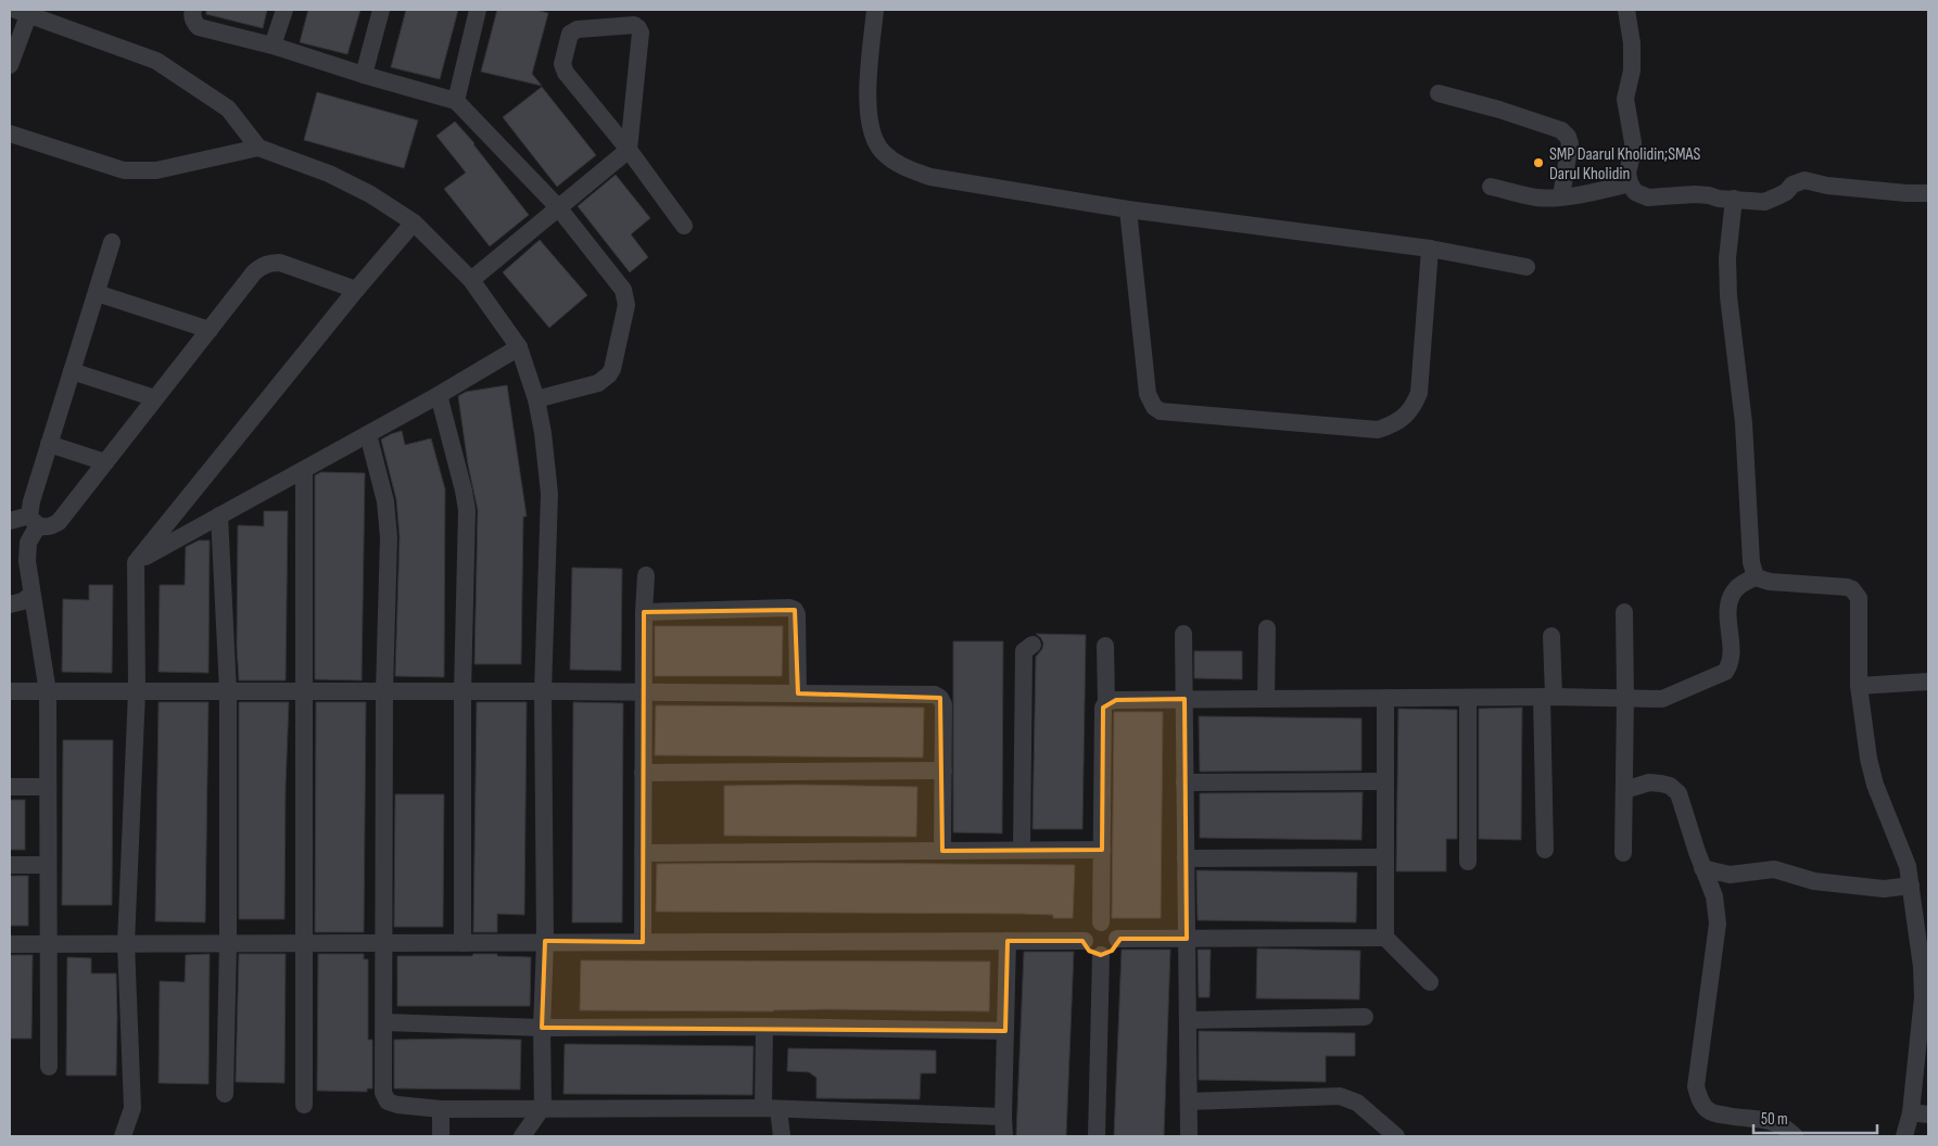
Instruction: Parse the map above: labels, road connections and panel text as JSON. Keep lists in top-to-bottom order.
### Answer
{
  "places": ["SMP Daarul Kholidin;SMAS Darul Kholidin"],
  "scale_bar": "50 m"
}
